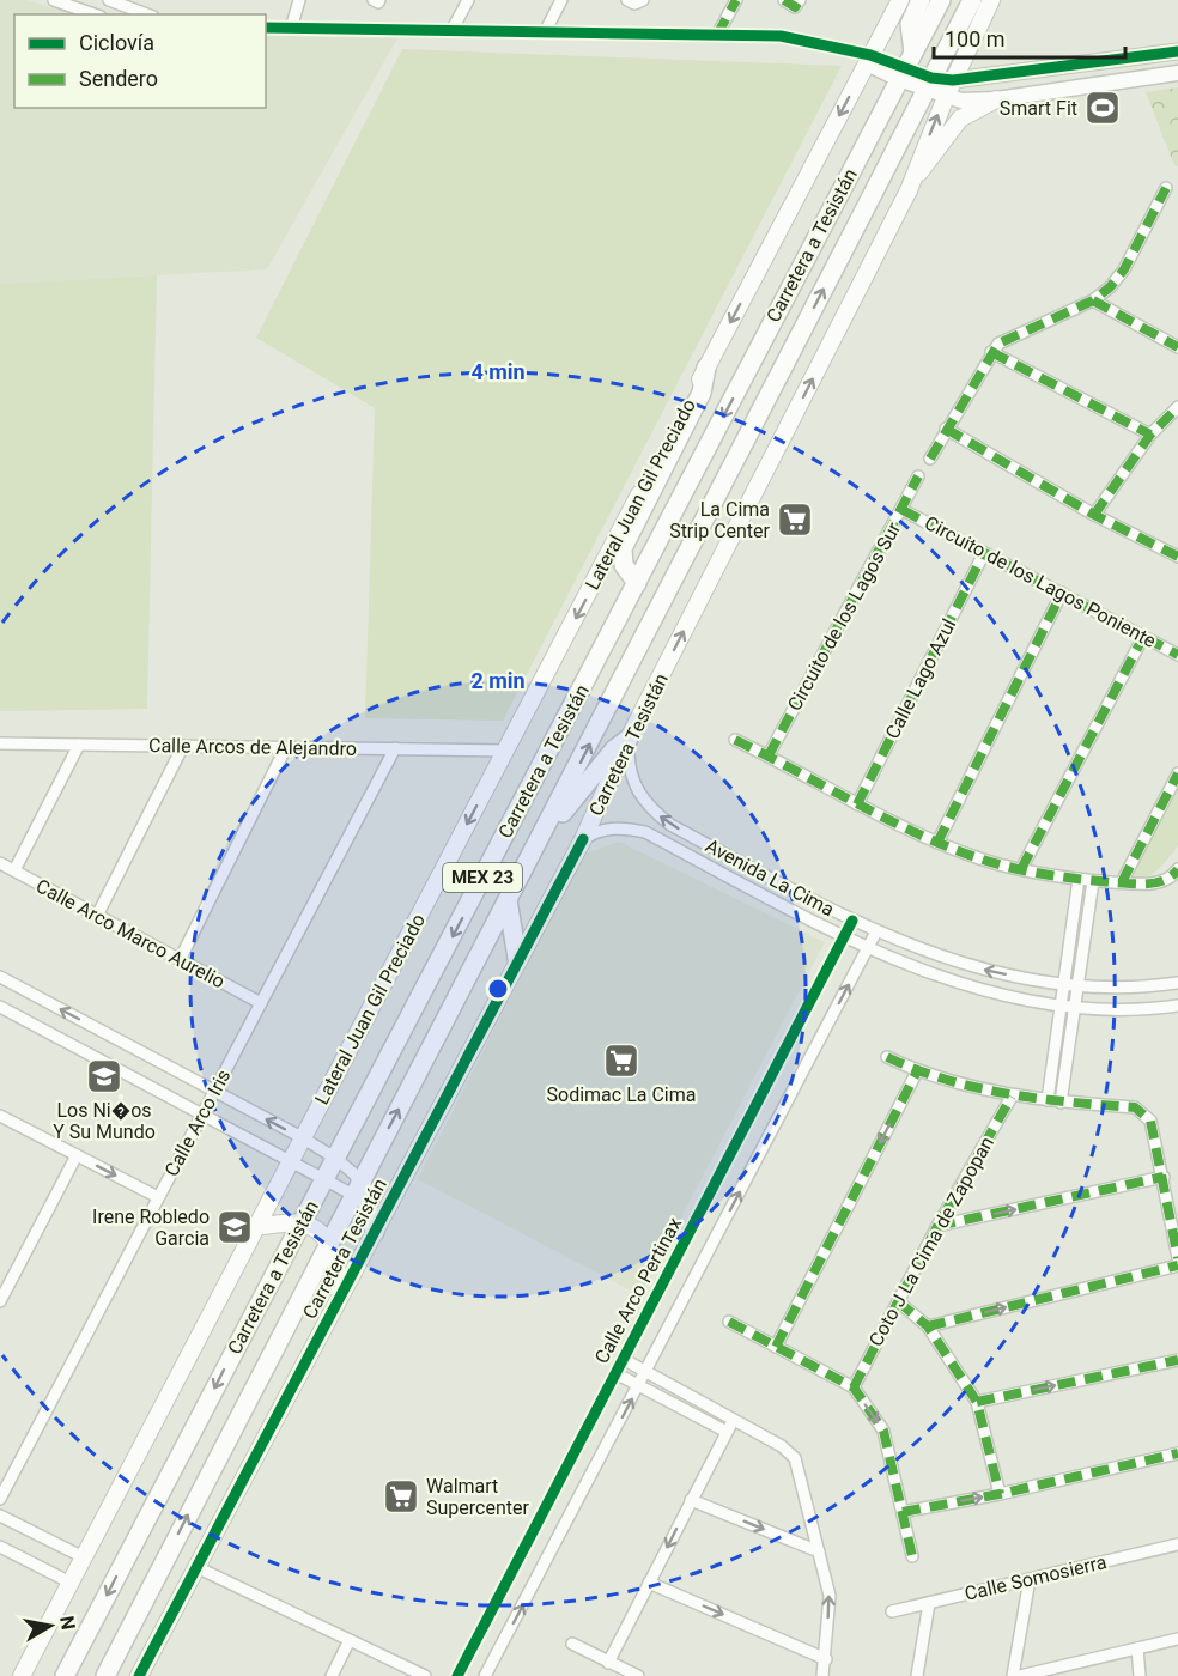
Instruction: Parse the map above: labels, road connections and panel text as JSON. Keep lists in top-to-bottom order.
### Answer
{
  "streets": {
    "main road": [
      "Carretera a Tesistán",
      "Lateral Juan Gil Preciado",
      "Carretera Tesistán",
      "MEX 23"
    ],
    "street": [
      "Circuito de los Lagos Poniente",
      "Circuito de los Lagos Sur",
      "Calle Lago Azul",
      "Calle Arcos de Alejandro",
      "Avenida La Cima",
      "Calle Arco Marco Aurelio",
      "Calle Arco Iris",
      "Coto J La Cima de Zapopan",
      "Calle Arco Pertinax",
      "Calle Somosierra"
    ]
  },
  "crossings": [
    ["Lateral Juan Gil Preciado", "Calle Arcos de Alejandro"],
    ["Circuito de los Lagos Poniente", "Circuito de los Lagos Sur"],
    ["Circuito de los Lagos Poniente", "Calle Lago Azul"],
    ["Carretera Tesistán", "Avenida La Cima"],
    ["Calle Arcos de Alejandro", "Calle Arco Iris"],
    ["Avenida La Cima", "Calle Arco Pertinax"],
    ["Calle Arco Marco Aurelio", "Calle Arco Iris"]
  ],
  "places": {
    "sports": ["Smart Fit"],
    "supermarket": ["La Cima Strip Center", "Sodimac La Cima", "Walmart Supercenter"],
    "school or university": ["Los Ni�os Y Su Mundo", "Irene Robledo Garcia"]
  },
  "legend": ["Ciclovía", "Sendero"],
  "scale_bar": "100 m",
  "north": "right",
  "rings": ["4 min", "2 min"]
}
